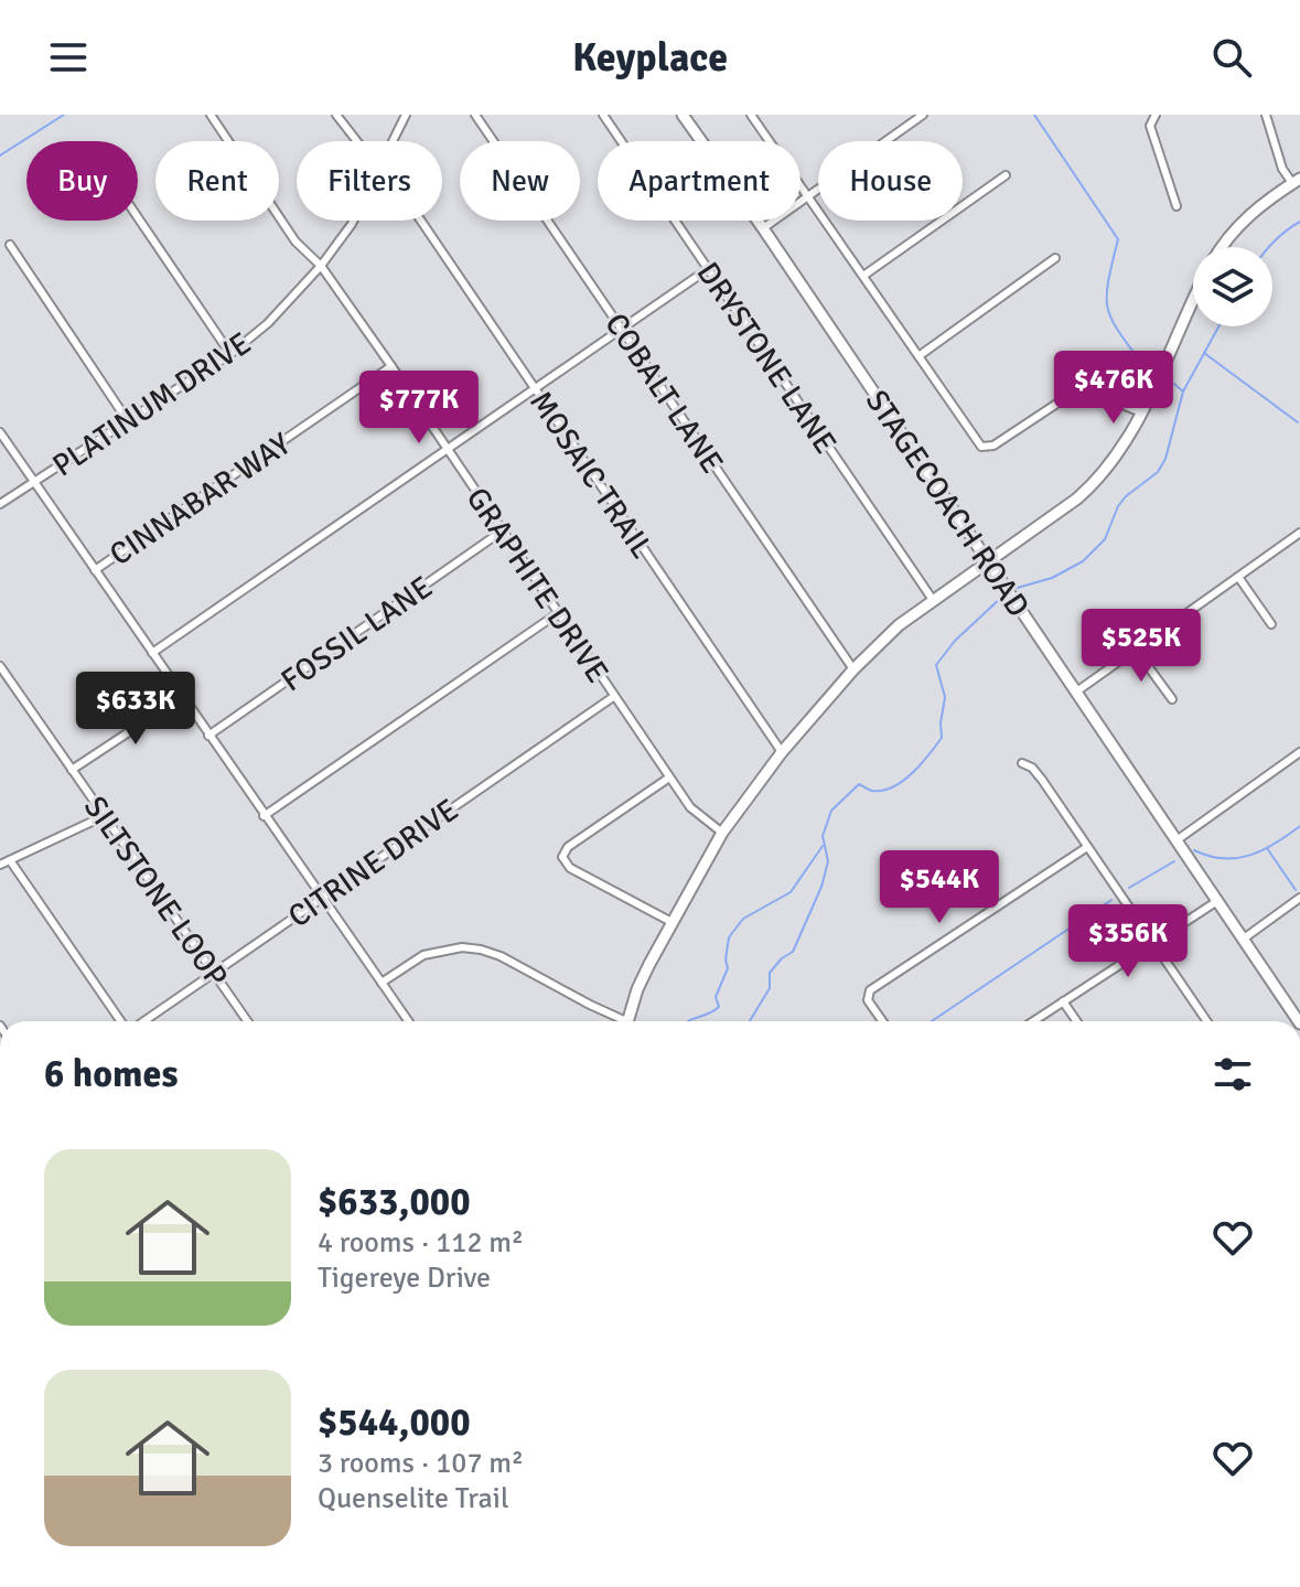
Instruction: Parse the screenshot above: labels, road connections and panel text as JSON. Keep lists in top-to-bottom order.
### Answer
{
  "streets": {
    "street": [
      "DRYSTONE LANE",
      "COBALT LANE",
      "PLATINUM DRIVE",
      "MOSAIC TRAIL",
      "CINNABAR WAY",
      "STAGECOACH ROAD",
      "GRAPHITE DRIVE",
      "FOSSIL LANE",
      "CITRINE DRIVE",
      "SILTSTONE LOOP"
    ]
  },
  "crossings": [
    ["PLATINUM DRIVE", "GRAPHITE DRIVE"],
    ["CINNABAR WAY", "GRAPHITE DRIVE"],
    ["GRAPHITE DRIVE", "FOSSIL LANE"],
    ["GRAPHITE DRIVE", "CITRINE DRIVE"],
    ["CITRINE DRIVE", "SILTSTONE LOOP"]
  ],
  "page": {
    "header": "Keyplace",
    "chip": [
      "Buy",
      "Rent",
      "Filters",
      "New",
      "Apartment",
      "House"
    ],
    "price": [
      "$476K",
      "$777K",
      "$525K",
      "$633K",
      "$544K",
      "$356K"
    ],
    "heading": "6 homes",
    "list": [
      {
        "name": "$633,000",
        "note": "4 rooms · 112 m² · Tigereye Drive"
      },
      {
        "name": "$544,000",
        "note": "3 rooms · 107 m² · Quenselite Trail"
      }
    ]
  }
}
